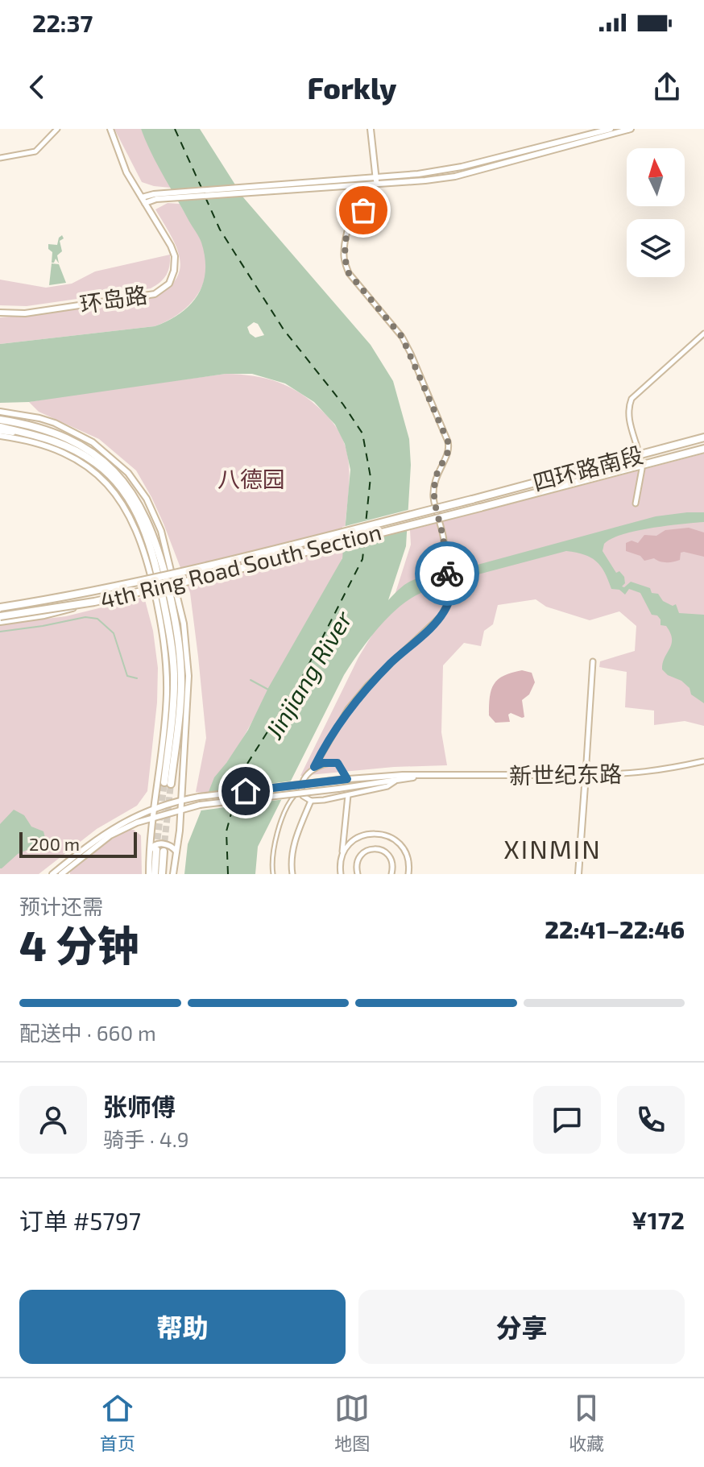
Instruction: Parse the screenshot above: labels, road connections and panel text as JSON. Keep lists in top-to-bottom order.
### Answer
{
  "streets": {
    "highway": ["四环路南段", "4th Ring Road South Section"],
    "main road": ["环岛路", "新世纪东路"]
  },
  "crossings": [
    ["四环路南段", "4th Ring Road South Section"]
  ],
  "districts": ["XINMIN"],
  "water": ["Jinjiang River"],
  "parks": ["八德园"],
  "scale_bar": "200 m",
  "north": "top",
  "page": {
    "status": "22:37",
    "header": "Forkly",
    "scale": "200 m",
    "heading": ["4 分钟", "预计还需", "22:41–22:46"],
    "panel": [
      "张师傅",
      "骑手 · 4.9",
      "订单 #5797",
      "¥172"
    ],
    "bar": "配送中 · 660 m",
    "buttons": ["帮助", "分享"],
    "tabs": ["首页", "地图", "收藏"]
  }
}
